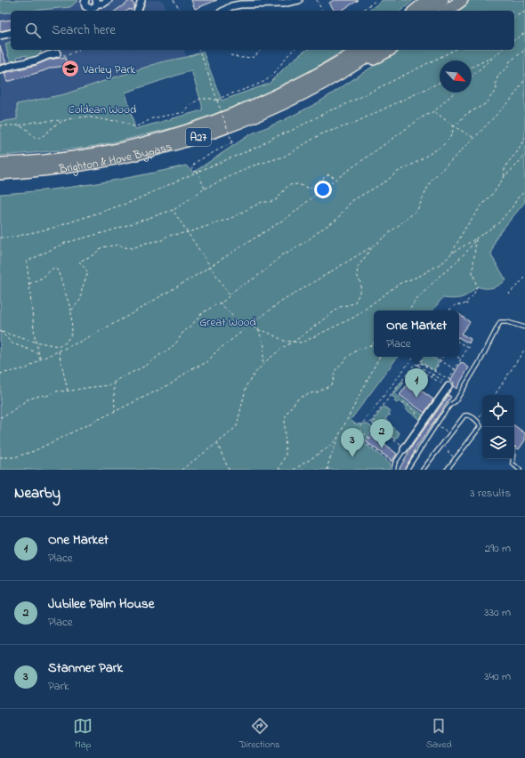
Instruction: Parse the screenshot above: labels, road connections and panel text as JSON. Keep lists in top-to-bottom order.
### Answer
{
  "streets": {
    "highway": ["A27", "Brighton & Hove Bypass"]
  },
  "crossings": [
    ["A27", "Brighton & Hove Bypass"]
  ],
  "parks": ["Coldean Wood", "Great Wood"],
  "places": {
    "school or university": ["Varley Park"]
  },
  "north": "bottom right",
  "page": {
    "search": "Search here",
    "popup": ["One Market", "Place"],
    "pins": ["1", "2", "3"],
    "heading": ["Nearby", "3 results"],
    "list": [
      {
        "mark": "1",
        "name": "One Market",
        "note": "Place",
        "value": "290 m"
      },
      {
        "mark": "2",
        "name": "Jubilee Palm House",
        "note": "Place",
        "value": "330 m"
      },
      {
        "mark": "3",
        "name": "Stanmer Park",
        "note": "Park",
        "value": "340 m"
      }
    ],
    "nav": ["Map", "Directions", "Saved"]
  }
}
